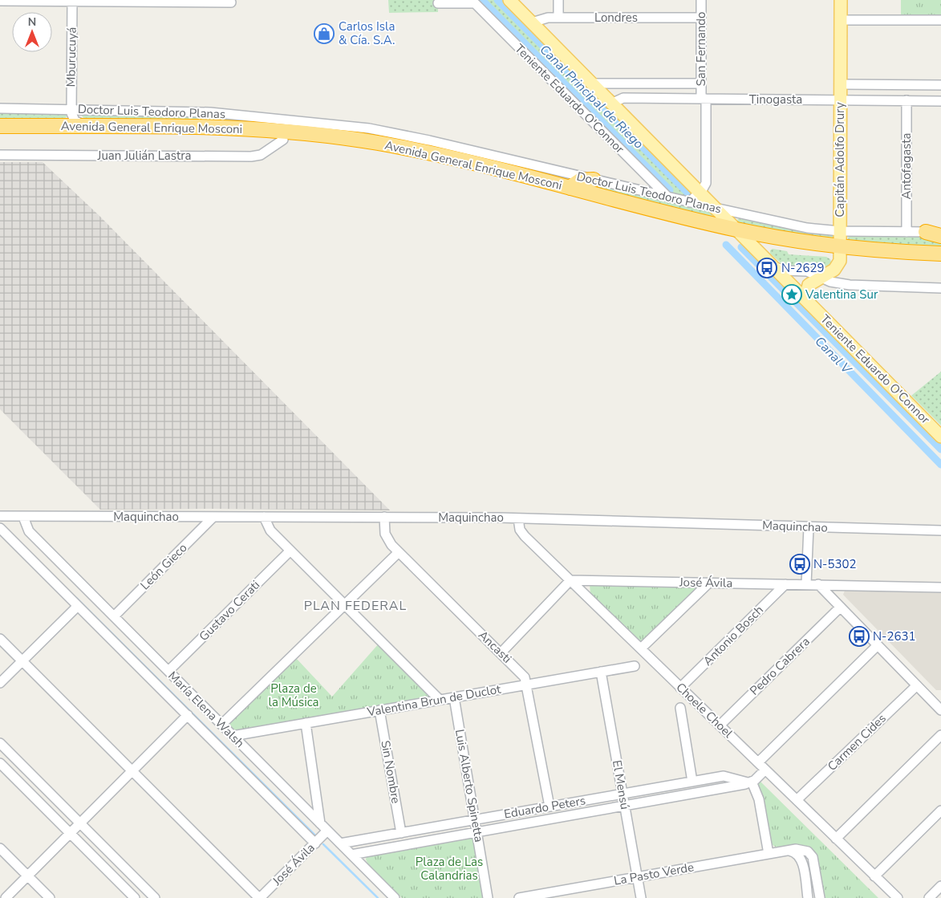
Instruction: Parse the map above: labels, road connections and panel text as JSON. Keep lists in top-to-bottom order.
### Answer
{
  "streets": {
    "highway": ["Avenida General Enrique Mosconi"],
    "main road": ["Teniente Eduardo O'Connor", "Capitán Adolfo Drury"],
    "street": [
      "Londres",
      "San Fernando",
      "Mburucuyá",
      "Tinogasta",
      "Doctor Luis Teodoro Planas",
      "Juan Julián Lastra",
      "Antofagasta",
      "Maquinchao",
      "León Gieco",
      "José Ávila",
      "Gustavo Cerati",
      "Antonio Bosch",
      "Ancasti",
      "Pedro Cabrera",
      "Valentina Brun de Duclot",
      "María Elena Walsh",
      "Choele Choel",
      "Carmen Cides",
      "Sin Nombre",
      "El Mensú",
      "Luis Alberto Spinetta",
      "Eduardo Peters",
      "La Pasto Verde"
    ]
  },
  "crossings": [
    ["Londres", "San Fernando"],
    ["Londres", "Teniente Eduardo O'Connor"],
    ["San Fernando", "Teniente Eduardo O'Connor"],
    ["San Fernando", "Tinogasta"],
    ["Mburucuyá", "Doctor Luis Teodoro Planas"],
    ["Teniente Eduardo O'Connor", "Tinogasta"],
    ["Teniente Eduardo O'Connor", "Doctor Luis Teodoro Planas"],
    ["Teniente Eduardo O'Connor", "Avenida General Enrique Mosconi"],
    ["Tinogasta", "Capitán Adolfo Drury"],
    ["Tinogasta", "Antofagasta"],
    ["Doctor Luis Teodoro Planas", "Capitán Adolfo Drury"],
    ["Doctor Luis Teodoro Planas", "Antofagasta"],
    ["Avenida General Enrique Mosconi", "Juan Julián Lastra"],
    ["Avenida General Enrique Mosconi", "Capitán Adolfo Drury"],
    ["Maquinchao", "León Gieco"],
    ["Maquinchao", "Ancasti"],
    ["Maquinchao", "María Elena Walsh"],
    ["Maquinchao", "Choele Choel"],
    ["León Gieco", "María Elena Walsh"],
    ["José Ávila", "Antonio Bosch"],
    ["José Ávila", "María Elena Walsh"],
    ["José Ávila", "Choele Choel"],
    ["Gustavo Cerati", "María Elena Walsh"],
    ["Antonio Bosch", "Choele Choel"],
    ["Ancasti", "Valentina Brun de Duclot"],
    ["Ancasti", "Eduardo Peters"],
    ["Pedro Cabrera", "Choele Choel"],
    ["Valentina Brun de Duclot", "María Elena Walsh"],
    ["Valentina Brun de Duclot", "Sin Nombre"],
    ["Valentina Brun de Duclot", "El Mensú"],
    ["Valentina Brun de Duclot", "Luis Alberto Spinetta"],
    ["María Elena Walsh", "Eduardo Peters"],
    ["Choele Choel", "Carmen Cides"],
    ["Sin Nombre", "Eduardo Peters"],
    ["El Mensú", "Eduardo Peters"],
    ["El Mensú", "La Pasto Verde"],
    ["Luis Alberto Spinetta", "Eduardo Peters"]
  ],
  "districts": ["PLAN FEDERAL"],
  "water": ["Canal Principal de Riego", "Canal V"],
  "parks": ["Plaza de la Música", "Plaza de Las Calandrias"],
  "places": {
    "shop": ["Carlos Isla & Cía. S.A."],
    "bus stop": ["N-2629", "N-5302", "N-2631"],
    "place": ["Valentina Sur"]
  },
  "north": "top"
}
